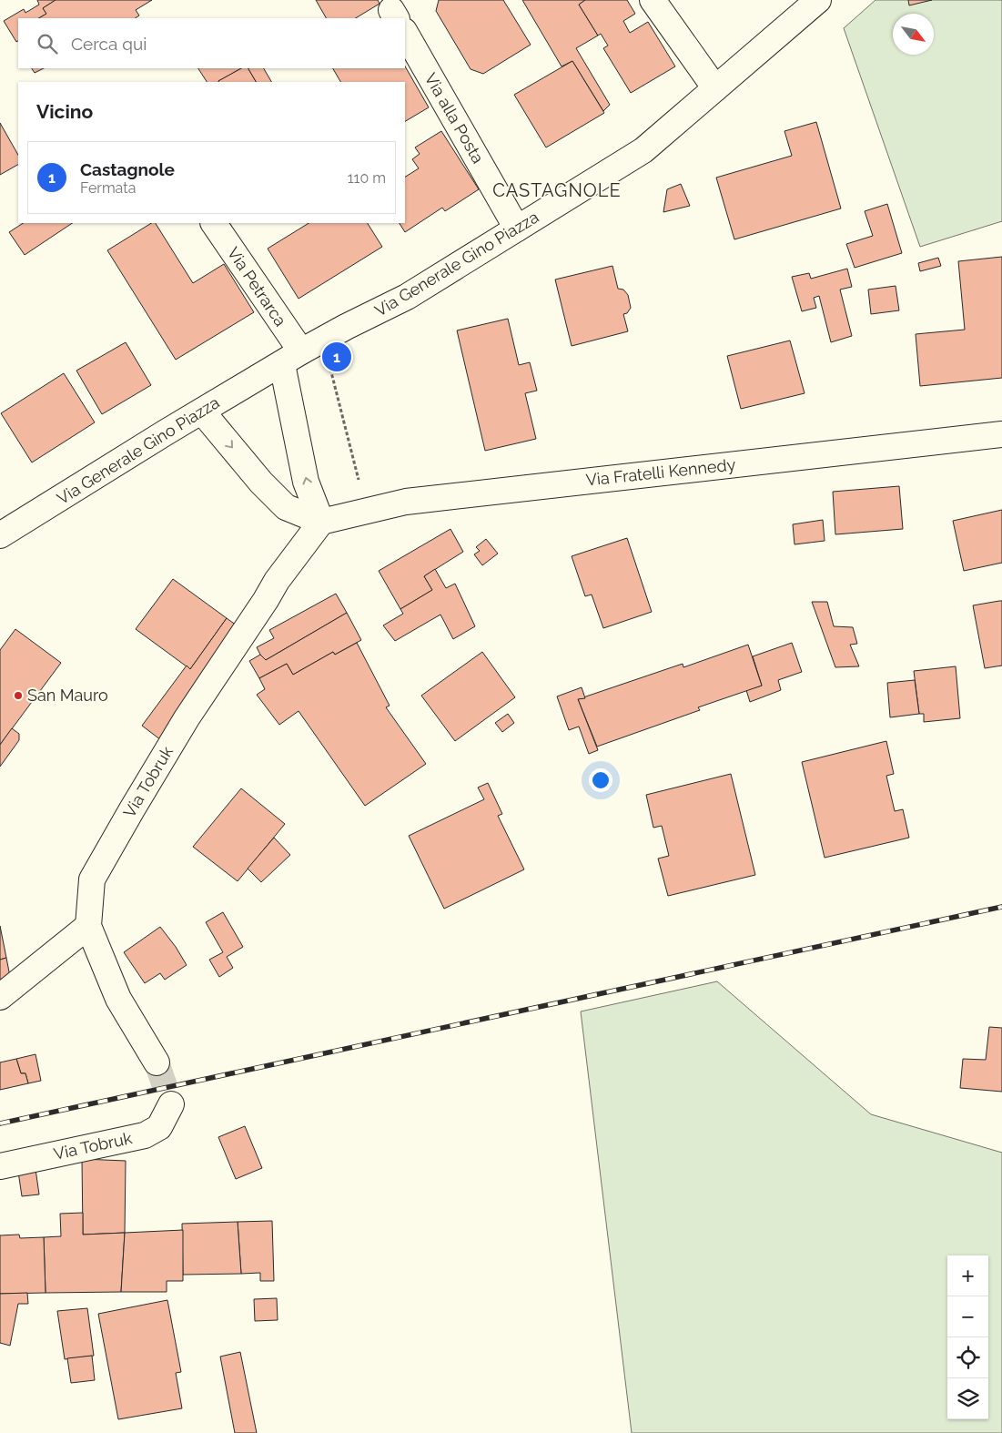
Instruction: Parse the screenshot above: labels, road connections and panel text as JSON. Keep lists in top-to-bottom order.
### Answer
{
  "streets": {
    "street": [
      "Via alla Posta",
      "Via Generale Gino Piazza",
      "Via Petrarca",
      "Via Fratelli Kennedy",
      "Via Tobruk"
    ]
  },
  "crossings": [
    ["Via alla Posta", "Via Generale Gino Piazza"],
    ["Via Generale Gino Piazza", "Via Petrarca"],
    ["Via Fratelli Kennedy", "Via Tobruk"]
  ],
  "districts": ["CASTAGNOLE"],
  "places": ["San Mauro"],
  "north": "bottom right",
  "page": {
    "search": "Cerca qui",
    "heading": "Vicino",
    "list": [
      {
        "mark": "1",
        "name": "Castagnole",
        "note": "Fermata",
        "value": "110 m"
      }
    ],
    "pins": "1",
    "map_buttons": ["+", "−"]
  }
}
